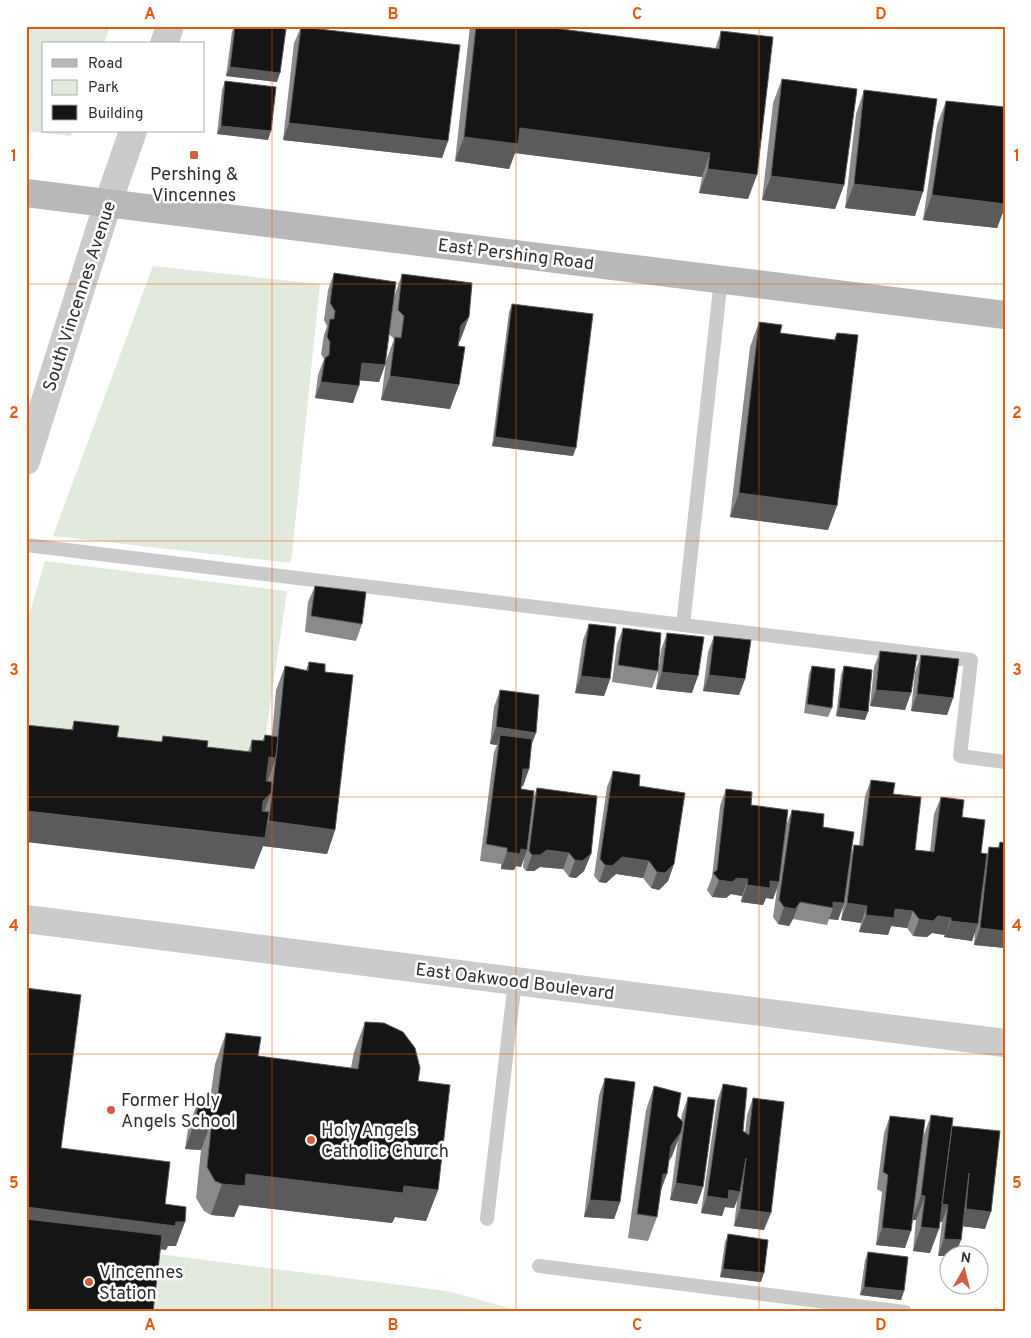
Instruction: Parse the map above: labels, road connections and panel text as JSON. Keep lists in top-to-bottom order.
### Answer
{
  "streets": {
    "main road": ["East Pershing Road"],
    "street": ["South Vincennes Avenue", "East Oakwood Boulevard"]
  },
  "crossings": [
    ["East Pershing Road", "South Vincennes Avenue"]
  ],
  "places": {
    "transit": ["Pershing & Vincennes"],
    "other": ["Former Holy Angels School", "Holy Angels Catholic Church", "Vincennes Station"]
  },
  "legend": ["Road", "Park", "Building"],
  "north": "top",
  "grid": {
    "columns": [
      "A",
      "B",
      "C",
      "D"
    ],
    "rows": [
      "1",
      "2",
      "3",
      "4",
      "5"
    ]
  }
}
